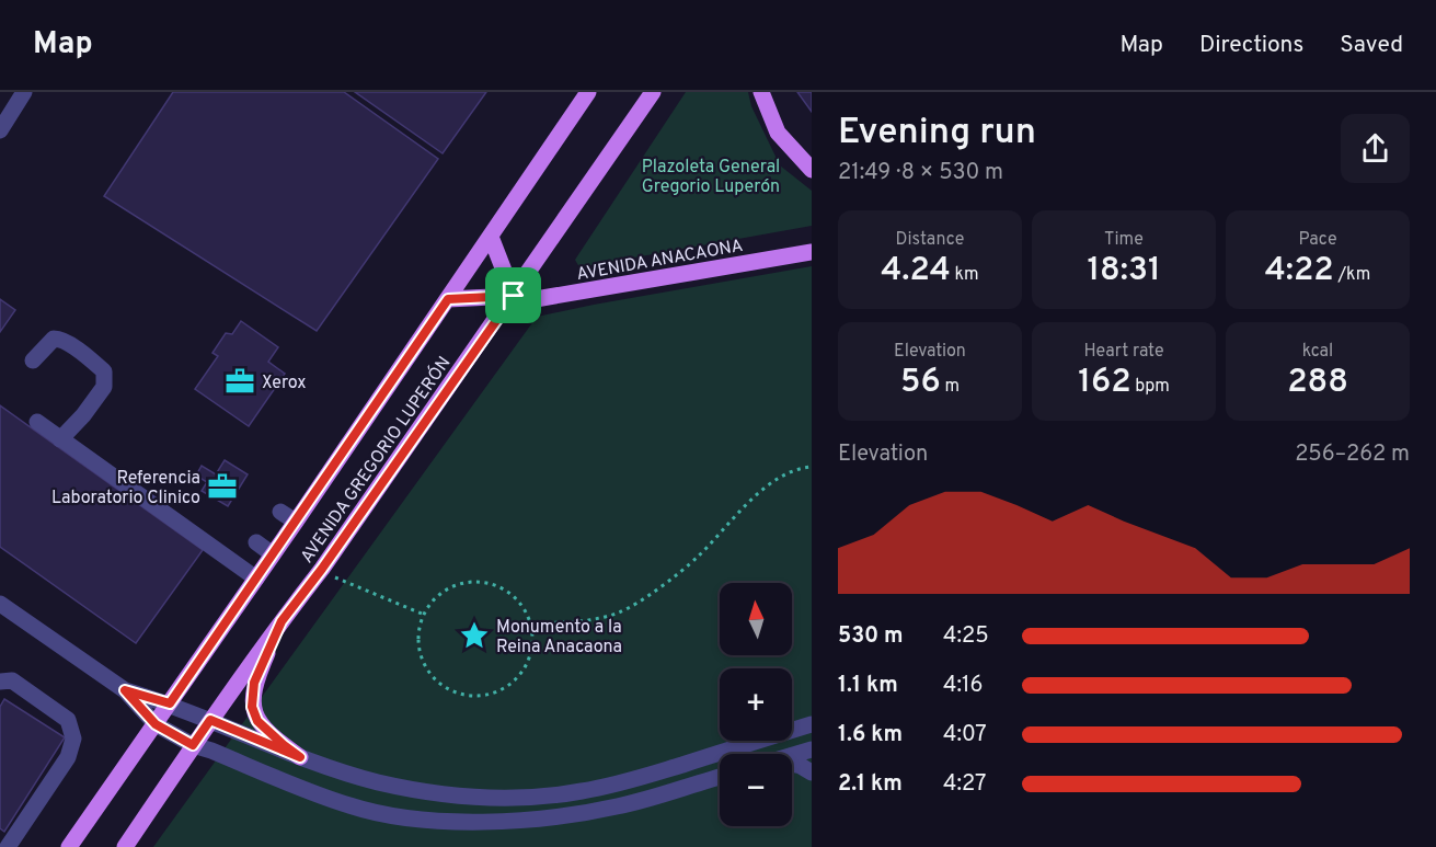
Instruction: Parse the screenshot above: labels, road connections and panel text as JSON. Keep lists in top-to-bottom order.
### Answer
{
  "streets": {
    "main road": ["AVENIDA ANACAONA", "AVENIDA GREGORIO LUPERÓN"]
  },
  "crossings": [
    ["AVENIDA ANACAONA", "AVENIDA GREGORIO LUPERÓN"]
  ],
  "parks": ["Plazoleta General Gregorio Luperón"],
  "places": {
    "office": ["Xerox", "Referencia Laboratorio Clinico"],
    "place": ["Monumento a la Reina Anacaona"]
  },
  "north": "top",
  "page": {
    "header": "Map",
    "nav": ["Map", "Directions", "Saved"],
    "heading": ["Evening run", "21:49 · 8 × 530 m"],
    "stats": [
      ["Distance", "4.24 km"],
      ["Time", "18:31"],
      ["Pace", "4:22 /km"],
      ["Elevation", "56 m"],
      ["Heart rate", "162 bpm"],
      ["kcal", "288"]
    ],
    "chart": ["Elevation", "256–262 m"],
    "map_buttons": ["+", "−"],
    "list": [
      {
        "name": "530 m",
        "note": "4:25"
      },
      {
        "name": "1.1 km",
        "note": "4:16"
      },
      {
        "name": "1.6 km",
        "note": "4:07"
      },
      {
        "name": "2.1 km",
        "note": "4:27"
      }
    ]
  }
}
